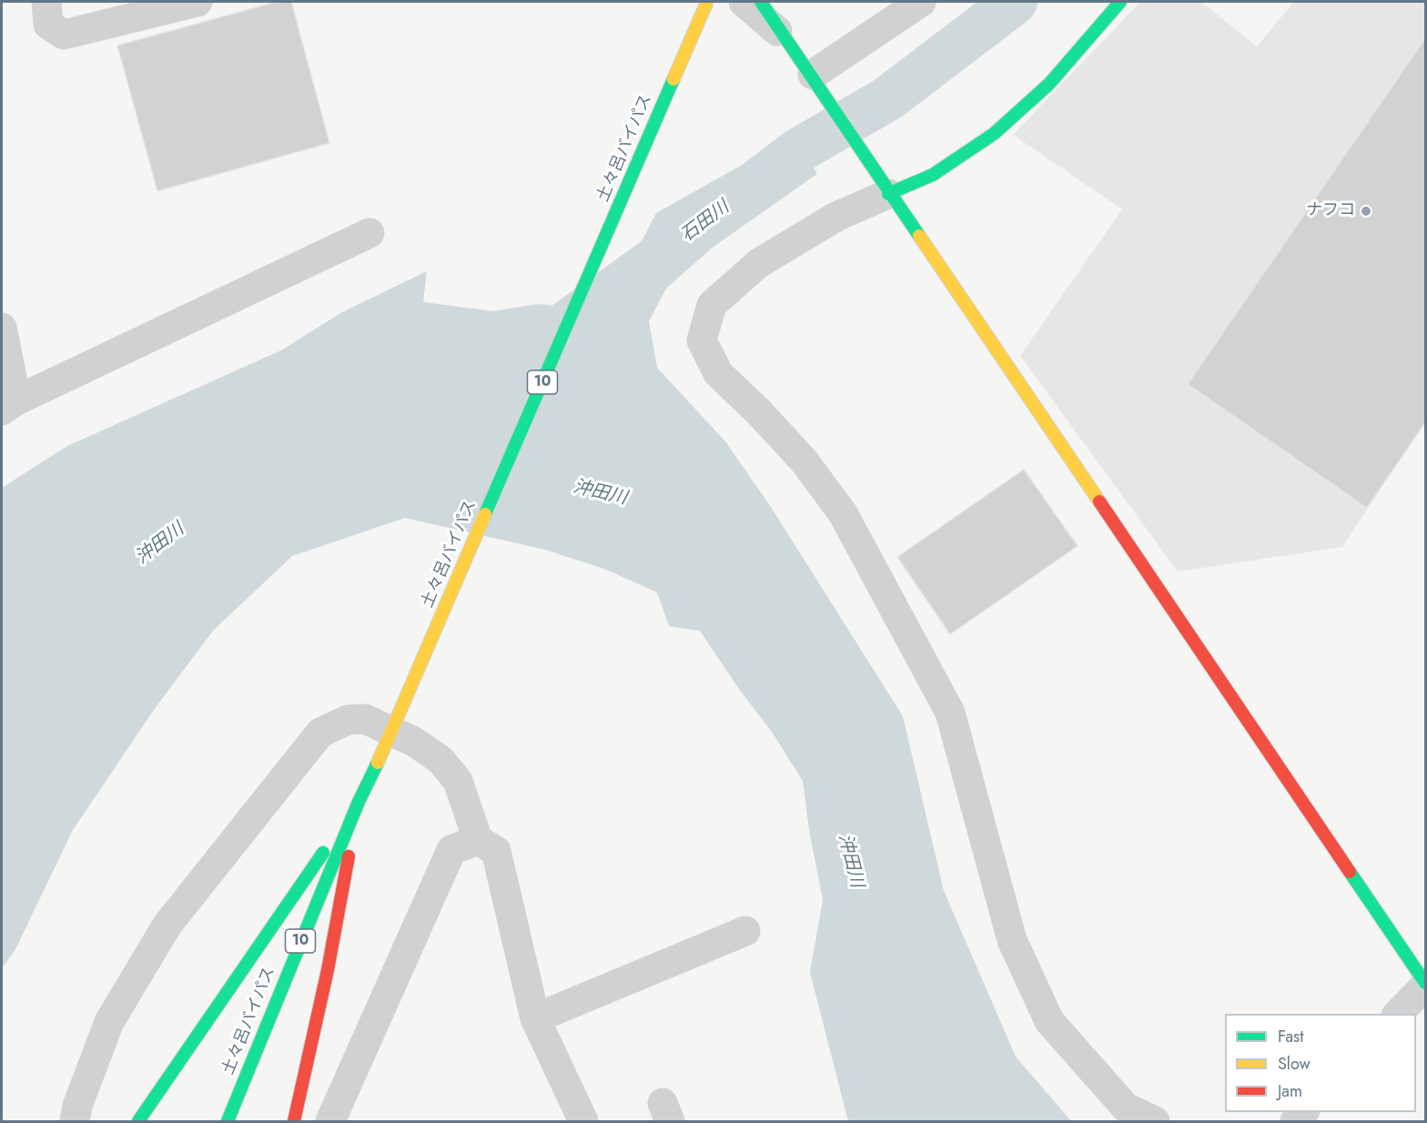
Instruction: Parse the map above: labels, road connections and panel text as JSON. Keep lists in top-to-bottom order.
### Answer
{
  "streets": {
    "main road": ["土々呂バイパス", "10"]
  },
  "water": ["石田川", "沖田川"],
  "places": ["ナフコ"],
  "legend": ["Fast", "Slow", "Jam"]
}
